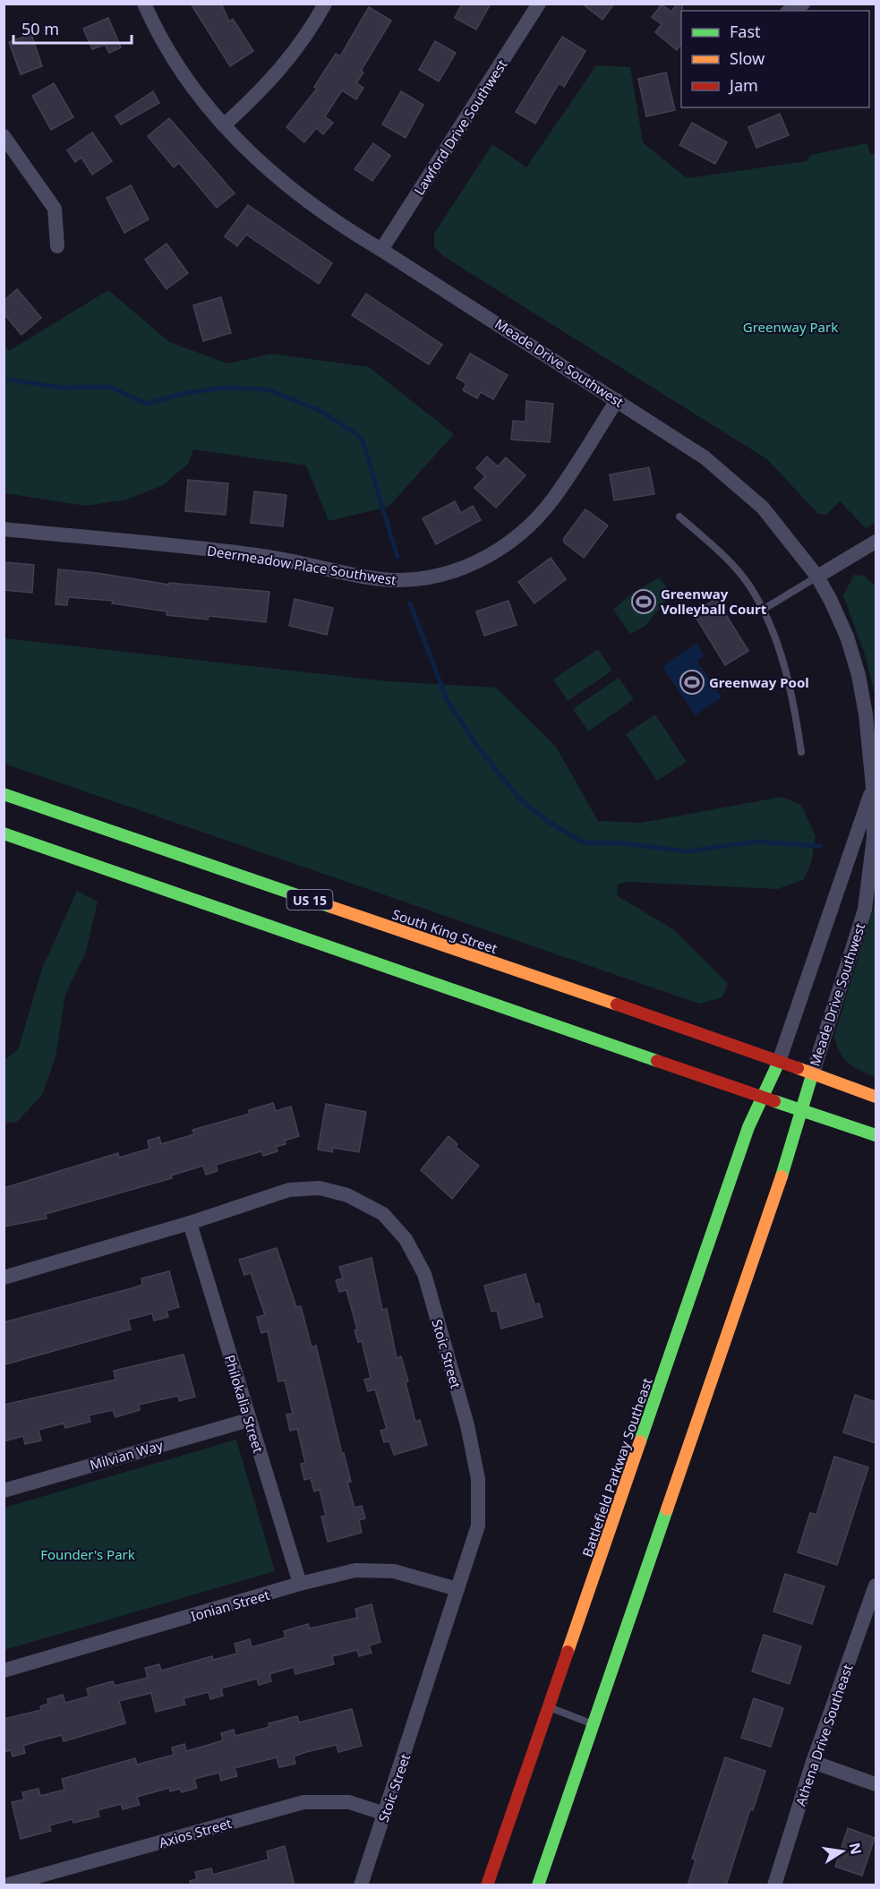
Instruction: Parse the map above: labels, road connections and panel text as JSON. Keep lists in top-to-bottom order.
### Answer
{
  "streets": {
    "main road": ["US 15", "South King Street", "Battlefield Parkway Southeast"],
    "street": [
      "Lawford Drive Southwest",
      "Meade Drive Southwest",
      "Deermeadow Place Southwest",
      "Stoic Street",
      "Philokalia Street",
      "Milvian Way",
      "Ionian Street",
      "Athena Drive Southeast",
      "Axios Street"
    ]
  },
  "crossings": [
    ["Lawford Drive Southwest", "Meade Drive Southwest"],
    ["Meade Drive Southwest", "Deermeadow Place Southwest"],
    ["Meade Drive Southwest", "South King Street"],
    ["Meade Drive Southwest", "Battlefield Parkway Southeast"],
    ["US 15", "Battlefield Parkway Southeast"],
    ["South King Street", "Battlefield Parkway Southeast"],
    ["Stoic Street", "Philokalia Street"],
    ["Stoic Street", "Ionian Street"],
    ["Stoic Street", "Axios Street"],
    ["Philokalia Street", "Milvian Way"],
    ["Philokalia Street", "Ionian Street"]
  ],
  "parks": ["Greenway Park", "Founder's Park"],
  "places": {
    "sports": ["Greenway Volleyball Court", "Greenway Pool"]
  },
  "legend": ["Fast", "Slow", "Jam"],
  "scale_bar": "50 m",
  "north": "right"
}
